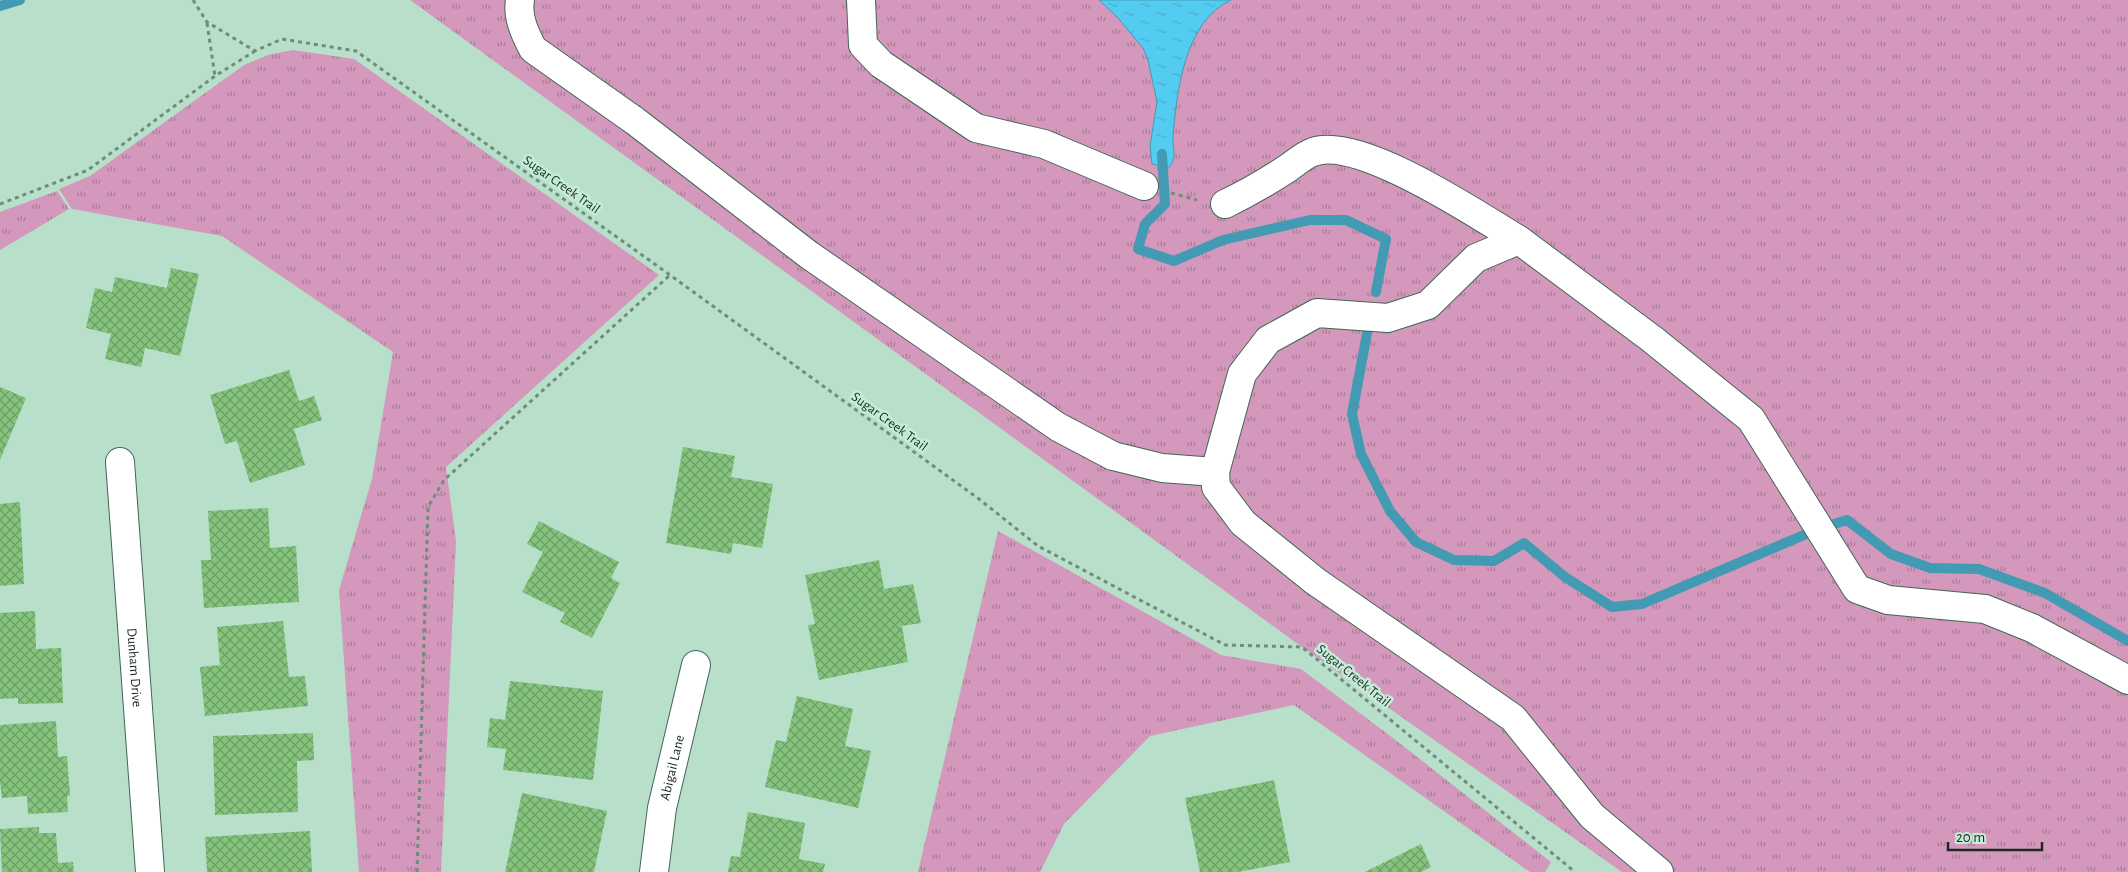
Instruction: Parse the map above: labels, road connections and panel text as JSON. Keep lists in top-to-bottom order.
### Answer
{
  "streets": {
    "street": ["Dunham Drive", "Abigail Lane"],
    "path": ["Sugar Creek Trail"]
  },
  "scale_bar": "20 m"
}
